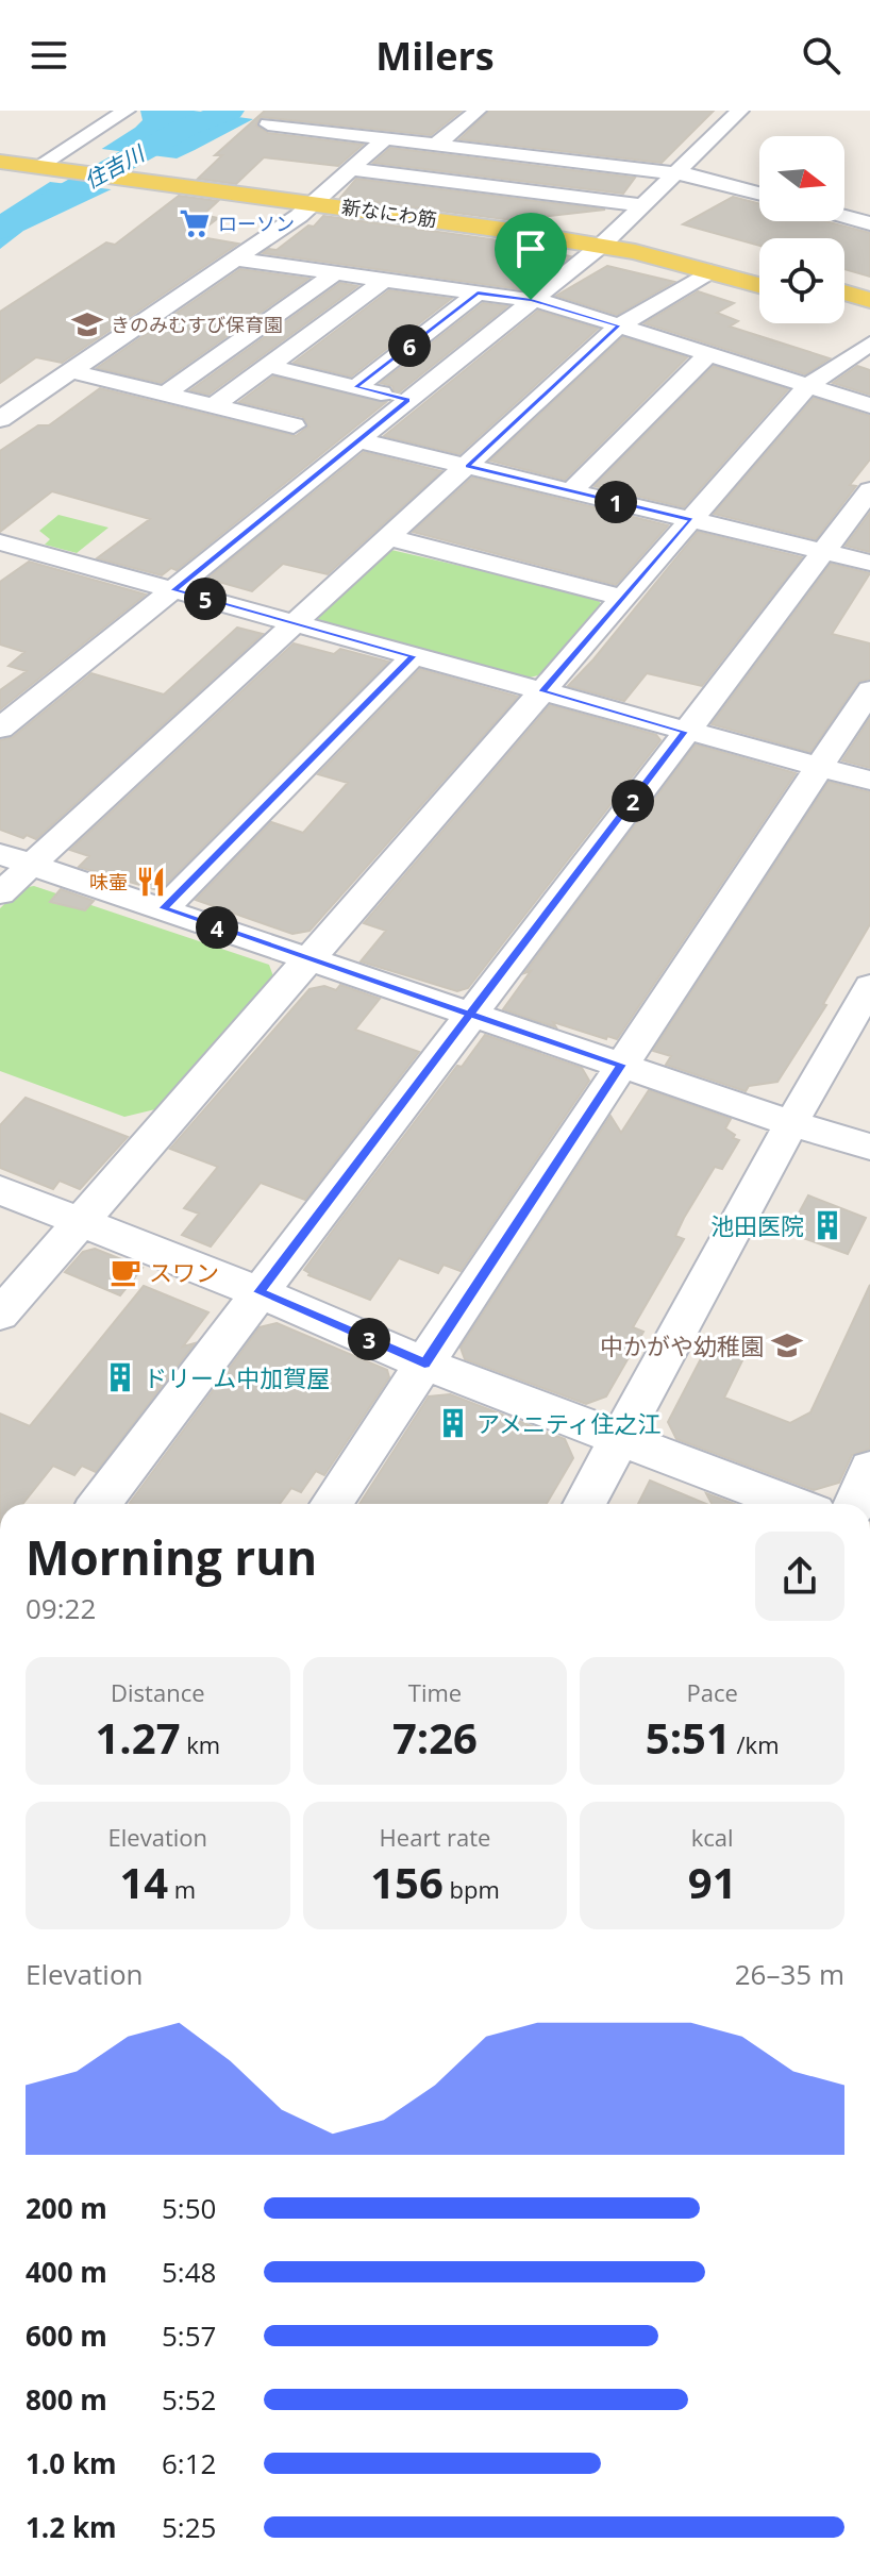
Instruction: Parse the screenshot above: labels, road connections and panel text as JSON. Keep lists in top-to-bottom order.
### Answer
{
  "streets": {
    "main road": ["新なにわ筋"]
  },
  "water": ["住吉川"],
  "places": {
    "supermarket": ["ローソン"],
    "school or university": ["きのみむすび保育園", "中かがや幼稚園"],
    "restaurant": ["味壷"],
    "building": ["池田医院", "ドリーム中加賀屋", "アメニティ住之江"],
    "cafe": ["スワン"]
  },
  "north": "right",
  "page": {
    "header": "Milers",
    "pins": [
      "6",
      "1",
      "5",
      "2",
      "4",
      "3"
    ],
    "heading": ["Morning run", "09:22"],
    "stats": [
      ["Distance", "1.27 km"],
      ["Time", "7:26"],
      ["Pace", "5:51 /km"],
      ["Elevation", "14 m"],
      ["Heart rate", "156 bpm"],
      ["kcal", "91"]
    ],
    "chart": ["Elevation", "26–35 m"],
    "list": [
      {
        "name": "200 m",
        "note": "5:50"
      },
      {
        "name": "400 m",
        "note": "5:48"
      },
      {
        "name": "600 m",
        "note": "5:57"
      },
      {
        "name": "800 m",
        "note": "5:52"
      },
      {
        "name": "1.0 km",
        "note": "6:12"
      },
      {
        "name": "1.2 km",
        "note": "5:25"
      }
    ]
  }
}
